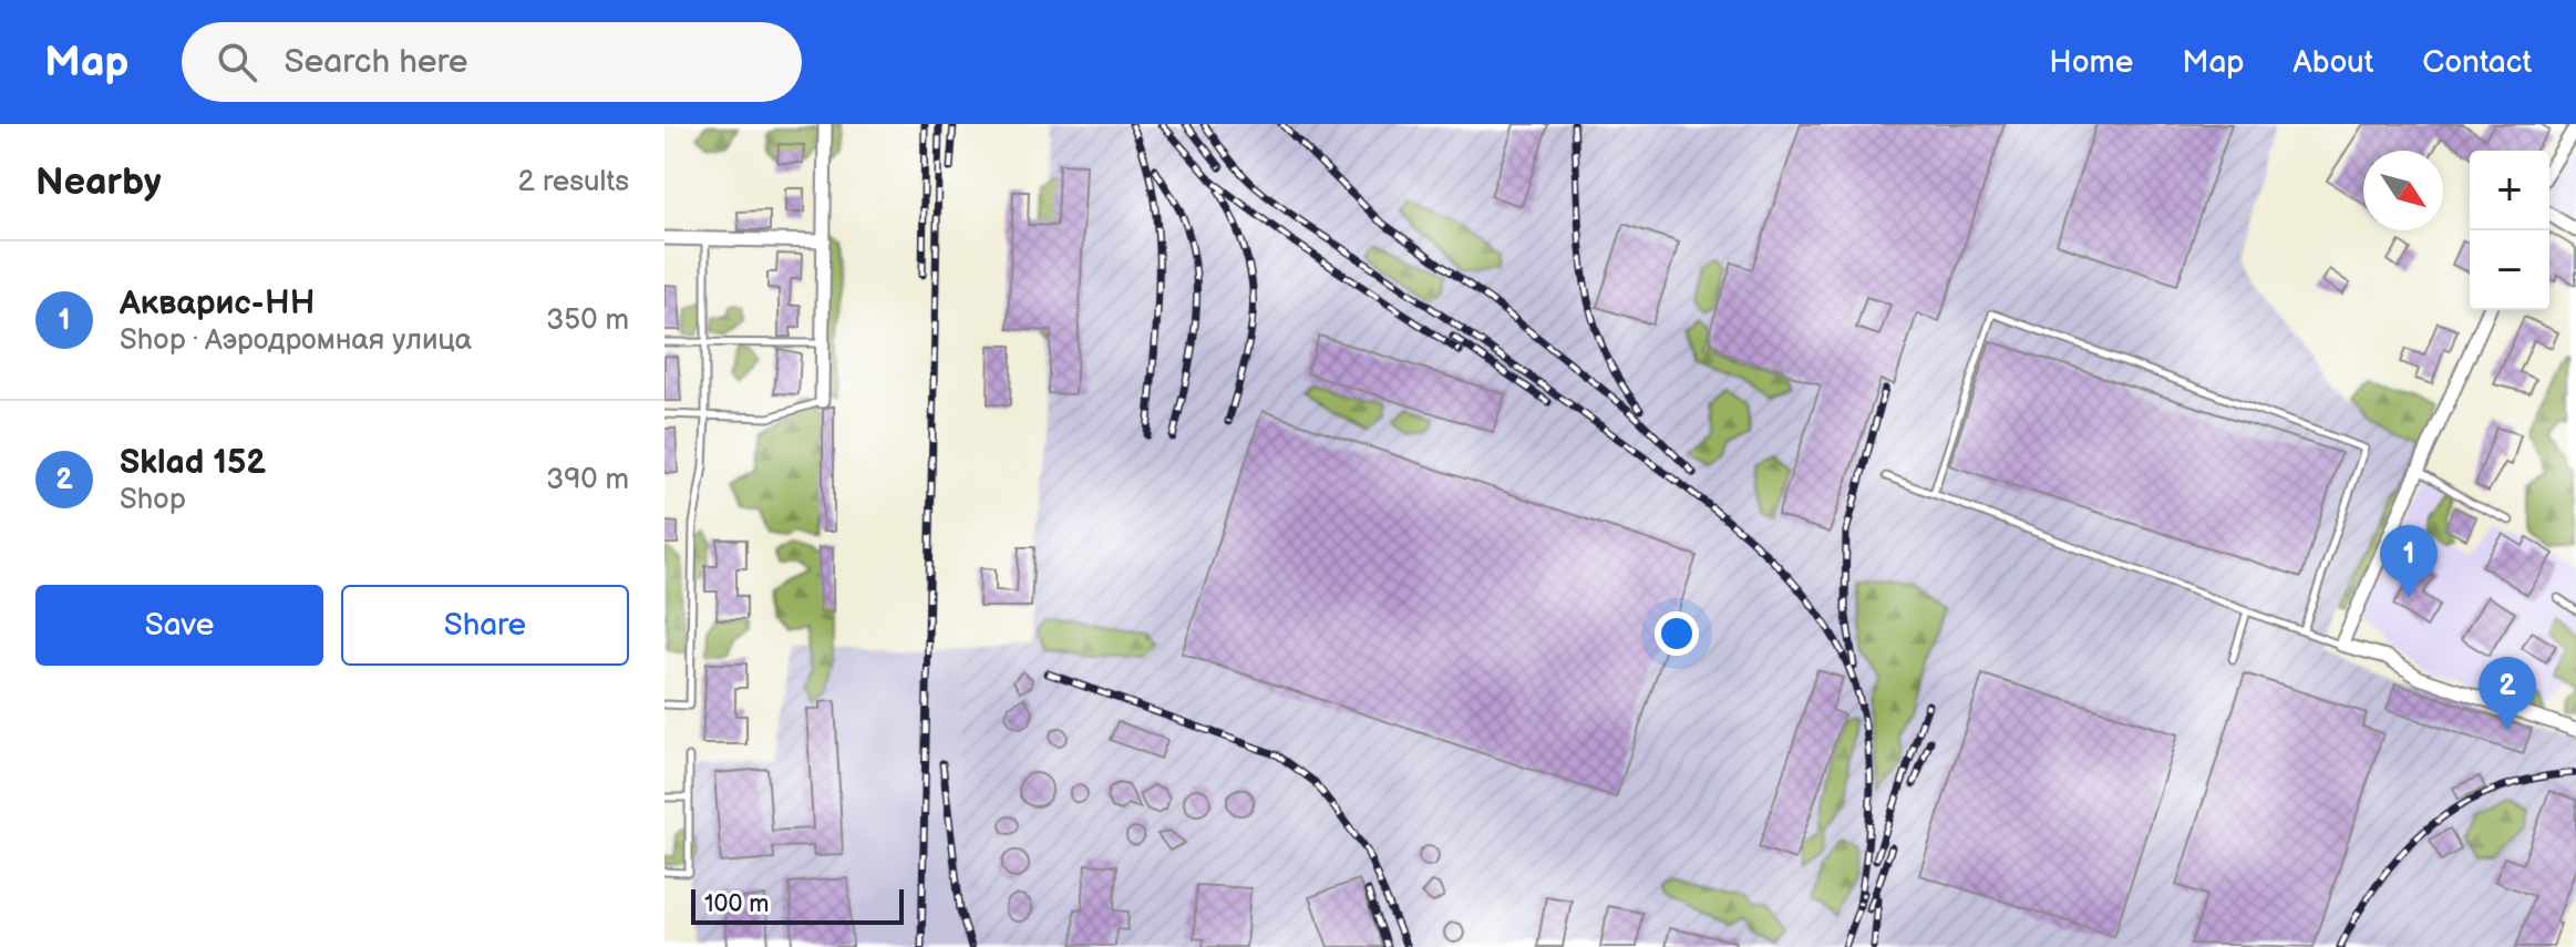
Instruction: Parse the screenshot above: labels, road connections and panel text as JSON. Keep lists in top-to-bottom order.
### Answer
{
  "scale_bar": "100 m",
  "north": "bottom right",
  "page": {
    "header": "Map",
    "search": "Search here",
    "nav": [
      "Home",
      "Map",
      "About",
      "Contact"
    ],
    "heading": ["Nearby", "2 results"],
    "map_buttons": ["+", "−"],
    "list": [
      {
        "mark": "1",
        "name": "Акварис-НН",
        "note": "Shop · Аэродромная улица",
        "value": "350 m"
      },
      {
        "mark": "2",
        "name": "Sklad 152",
        "note": "Shop",
        "value": "390 m"
      }
    ],
    "pins": ["1", "2"],
    "buttons": ["Save", "Share"],
    "scale": "100 m"
  }
}
